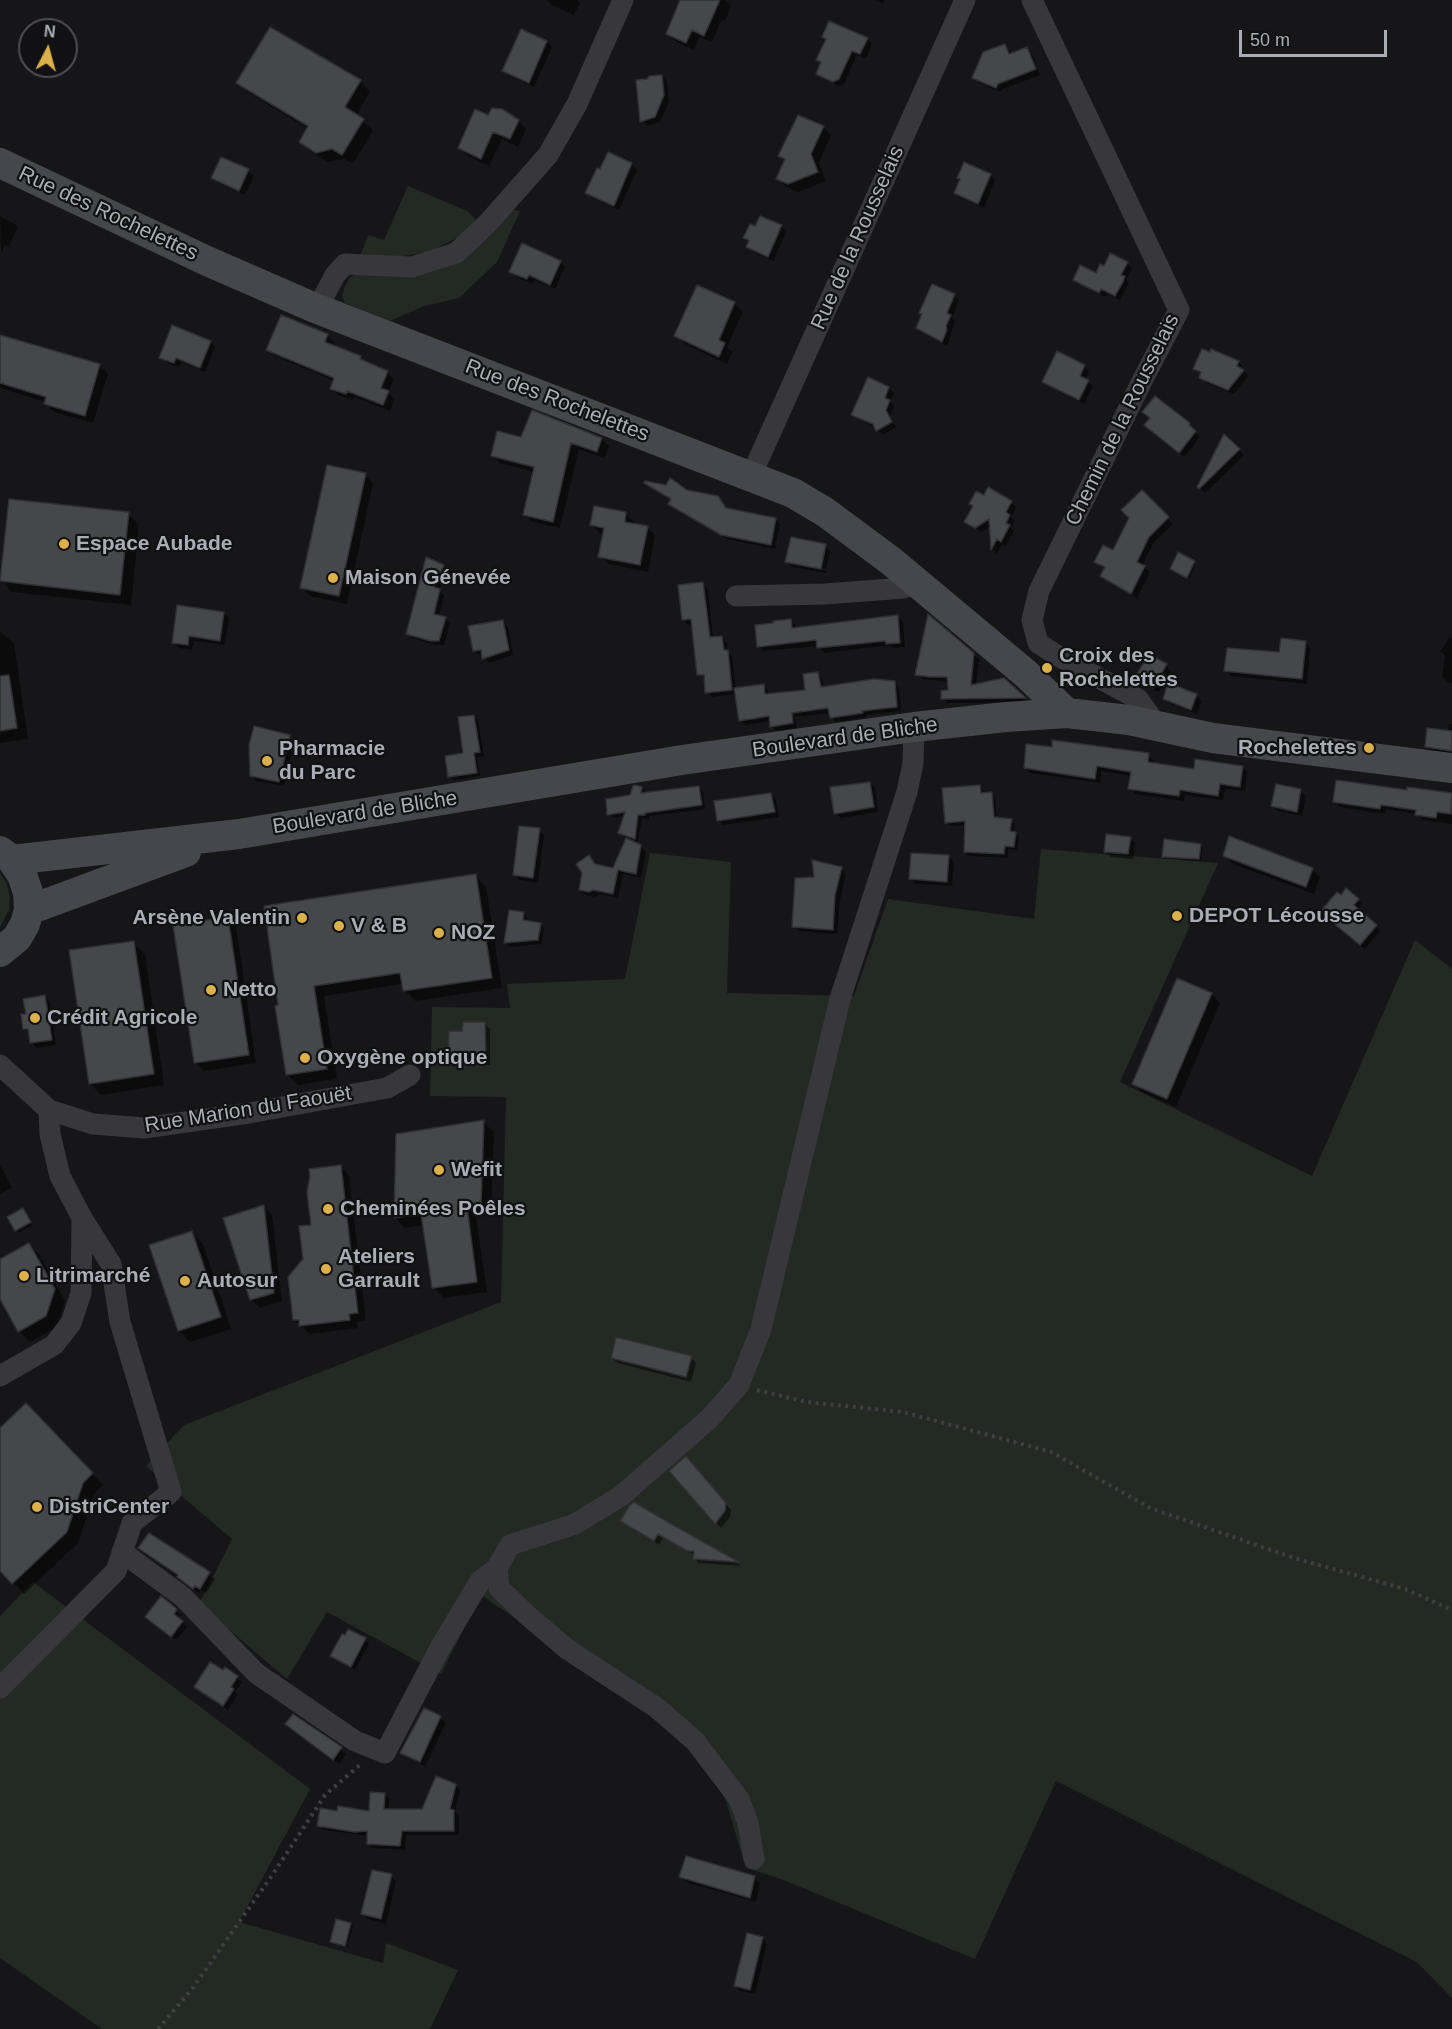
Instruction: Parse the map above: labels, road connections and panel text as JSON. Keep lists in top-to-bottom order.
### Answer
{
  "streets": {
    "main road": ["Rue des Rochelettes", "Boulevard de Bliche"],
    "street": ["Rue de la Rousselais", "Chemin de la Rousselais", "Rue Marion du Faouët"]
  },
  "crossings": [
    ["Rue des Rochelettes", "Rue de la Rousselais"],
    ["Rue des Rochelettes", "Boulevard de Bliche"],
    ["Chemin de la Rousselais", "Boulevard de Bliche"]
  ],
  "places": [
    "Espace Aubade",
    "Maison Génevée",
    "Croix des Rochelettes",
    "Rochelettes",
    "Pharmacie du Parc",
    "DEPOT Lécousse",
    "Arsène Valentin",
    "V & B",
    "NOZ",
    "Netto",
    "Crédit Agricole",
    "Oxygène optique",
    "Wefit",
    "Cheminées Poêles",
    "Ateliers Garrault",
    "Litrimarché",
    "Autosur",
    "DistriCenter"
  ],
  "scale_bar": "50 m",
  "north": "top"
}
